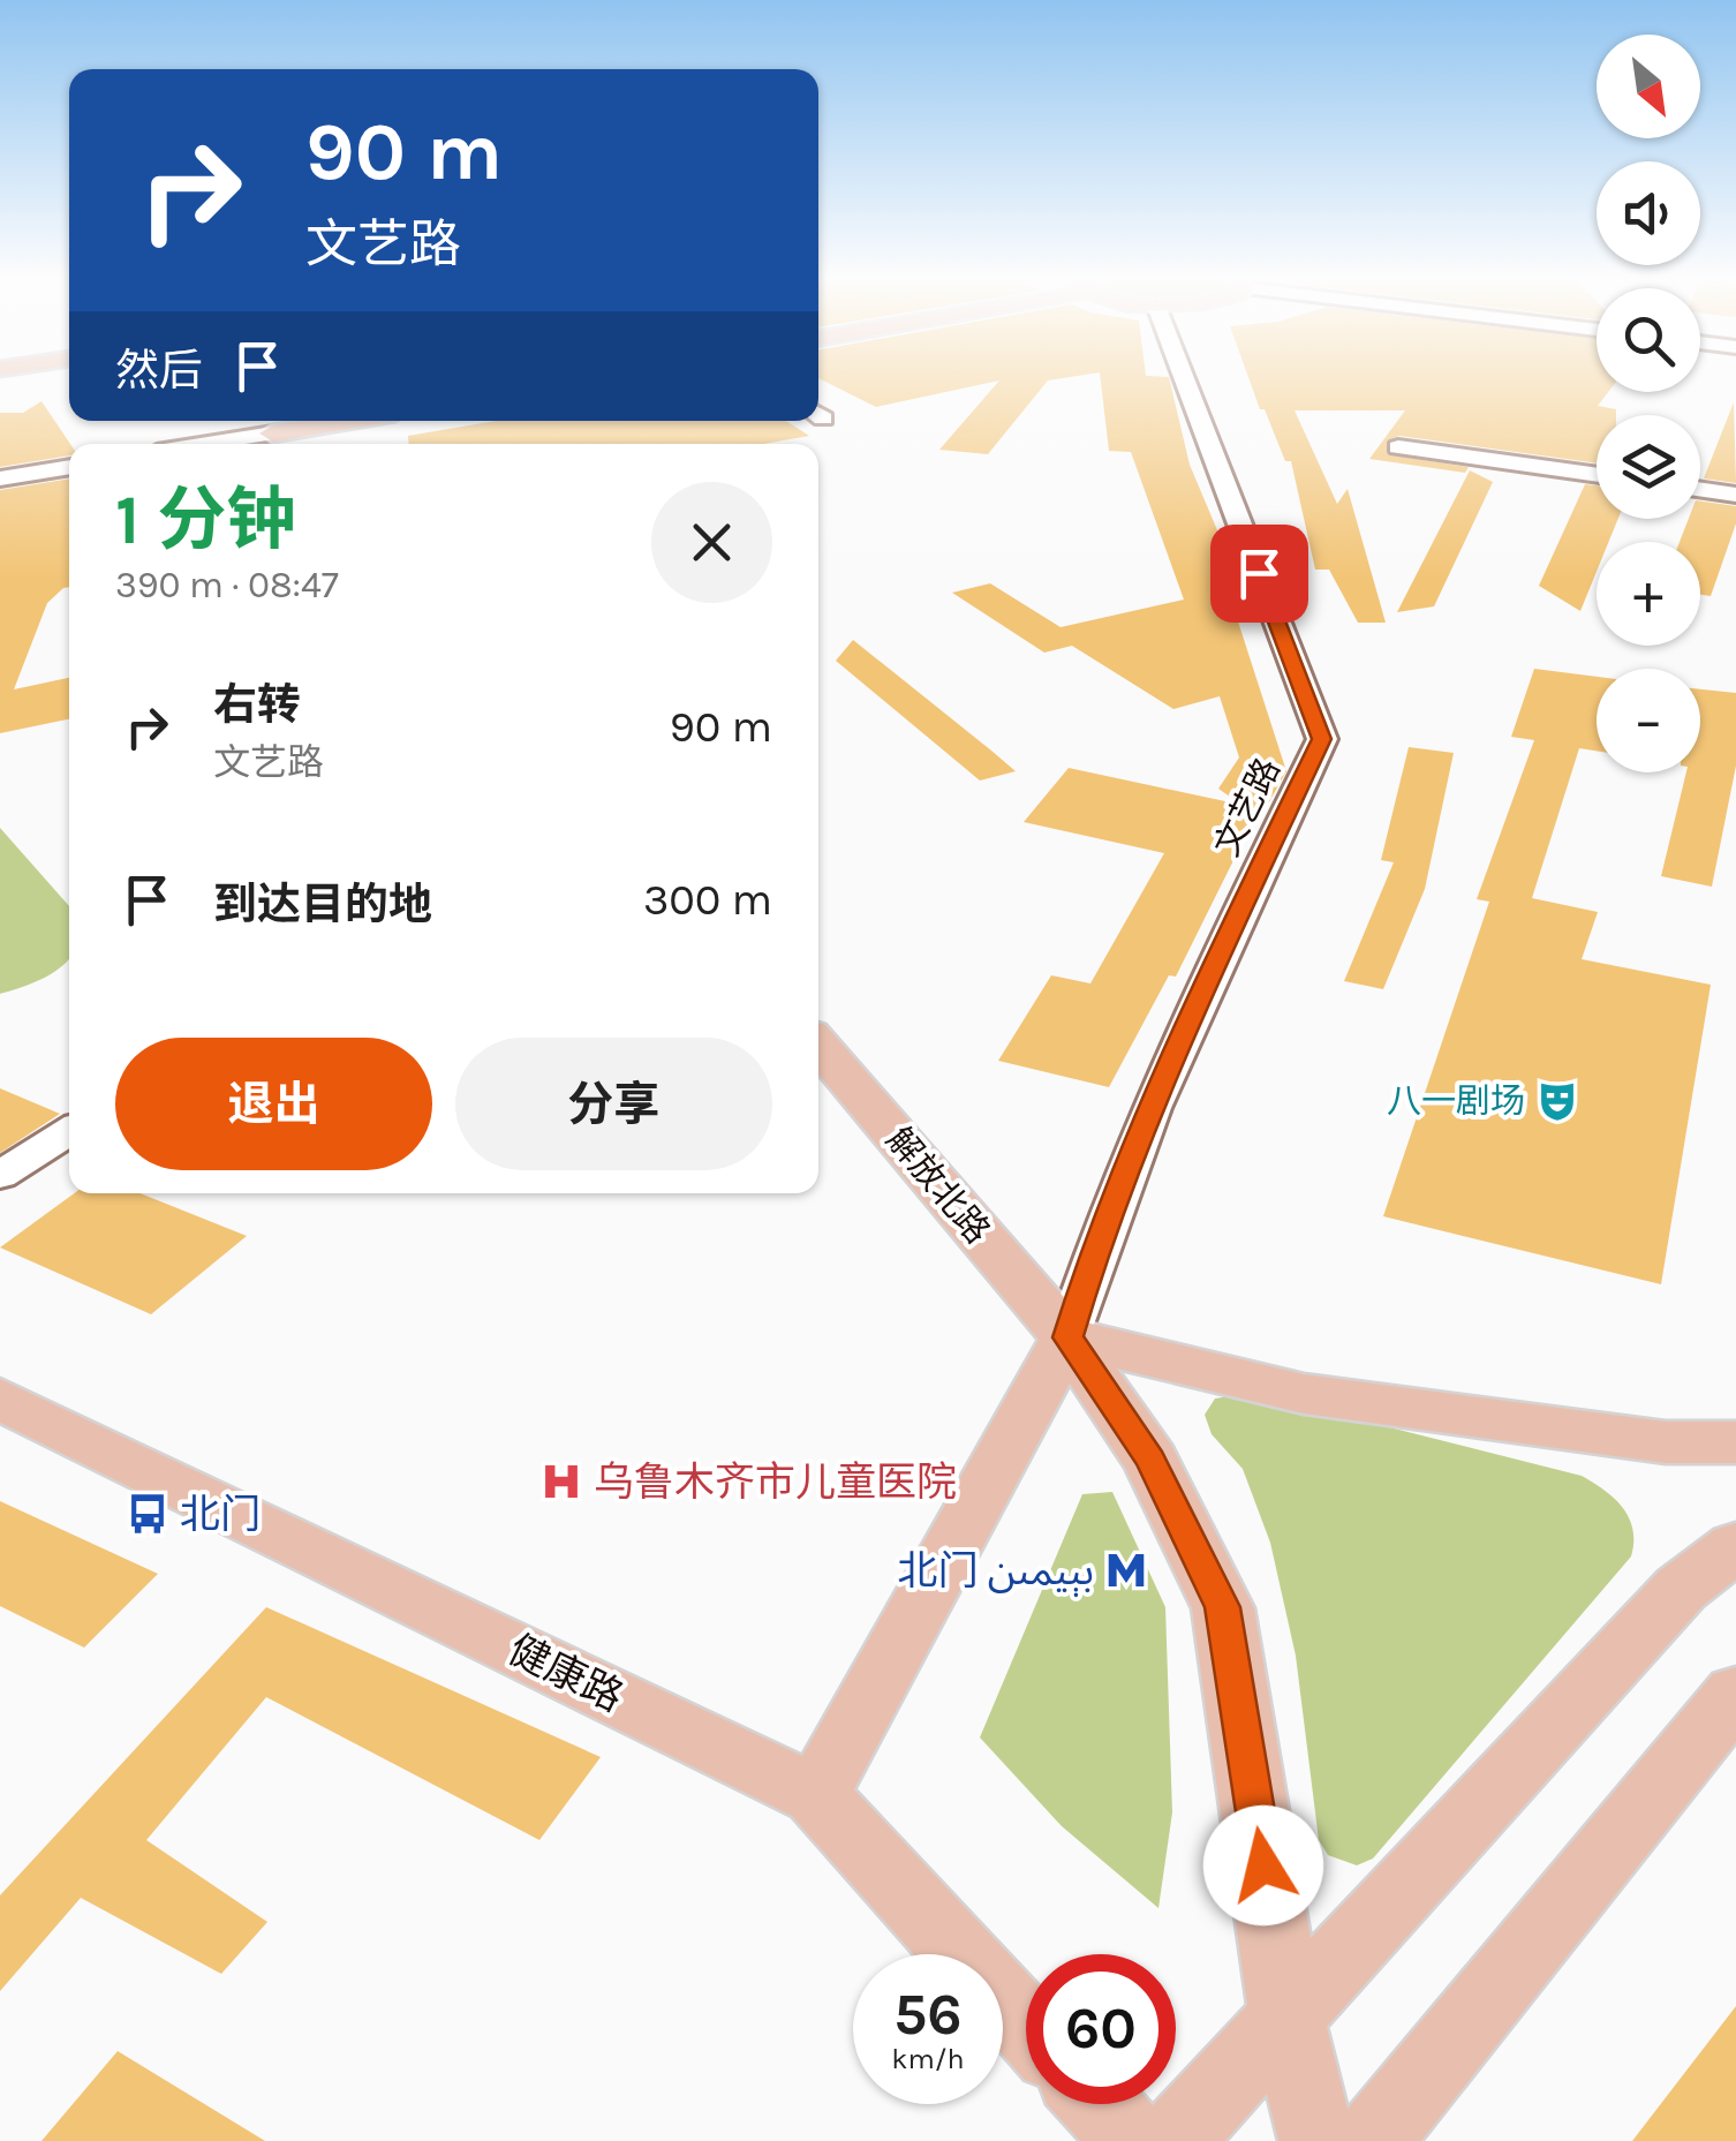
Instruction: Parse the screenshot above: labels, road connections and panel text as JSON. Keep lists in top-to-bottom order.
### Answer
{
  "streets": {
    "main road": ["解放北路", "健康路"],
    "street": ["文艺路"]
  },
  "crossings": [
    ["文艺路", "解放北路"]
  ],
  "places": {
    "theatre": ["八一剧场"],
    "hospital": ["乌鲁木齐市儿童医院"],
    "bus stop": ["北门"],
    "metro station": ["北门 بېيمىن"]
  },
  "north": "bottom right",
  "page": {
    "map_buttons": ["+", "−"],
    "turn": ["90 m", "文艺路"],
    "then": "然后",
    "heading": ["1 分钟", "390 m · 08:47"],
    "list": [
      {
        "name": "右转",
        "note": "文艺路",
        "value": "90 m"
      },
      {
        "name": "到达目的地",
        "value": "300 m"
      }
    ],
    "buttons": ["退出", "分享"],
    "speed": "56 km/h",
    "limit": "60"
  }
}
